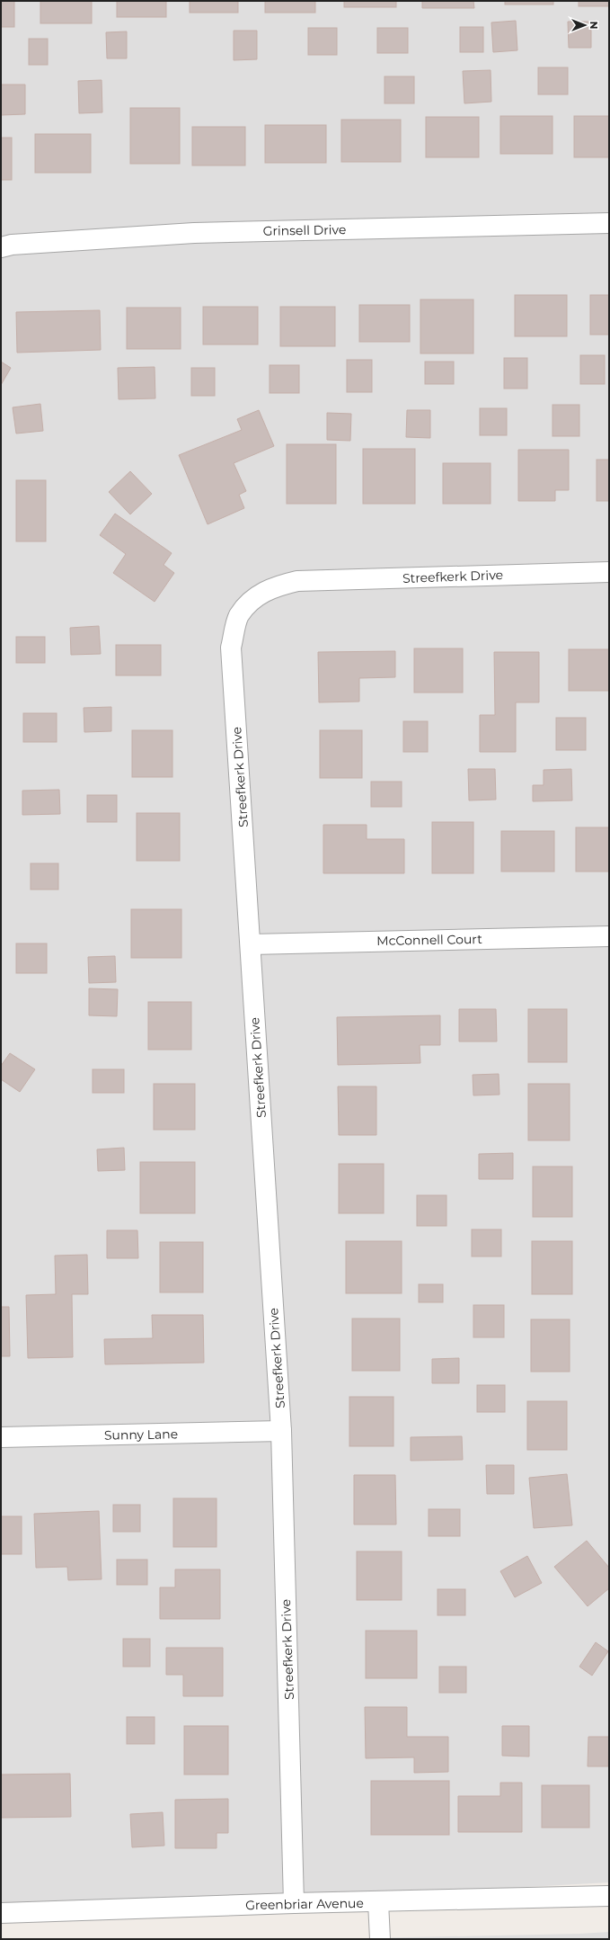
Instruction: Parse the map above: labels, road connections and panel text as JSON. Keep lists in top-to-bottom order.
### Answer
{
  "streets": {
    "street": [
      "Grinsell Drive",
      "Streefkerk Drive",
      "McConnell Court",
      "Sunny Lane",
      "Greenbriar Avenue"
    ]
  },
  "crossings": [
    ["Streefkerk Drive", "McConnell Court"],
    ["Streefkerk Drive", "Sunny Lane"],
    ["Streefkerk Drive", "Greenbriar Avenue"]
  ],
  "north": "right"
}
